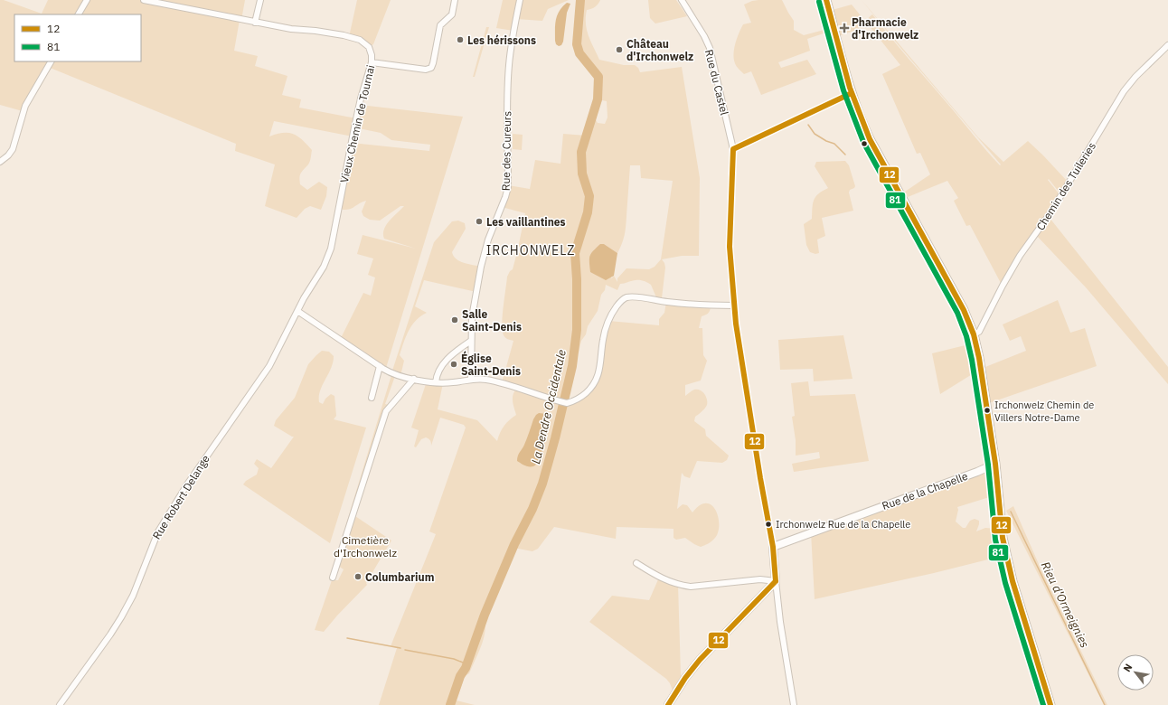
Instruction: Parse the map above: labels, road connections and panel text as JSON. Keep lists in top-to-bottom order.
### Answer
{
  "streets": {
    "street": [
      "Rue du Castel",
      "Vieux Chemin de Tournai",
      "Rue des Cureurs",
      "Chemin des Tuileries",
      "Rue de la Chapelle",
      "Rue Robert Delange"
    ]
  },
  "crossings": [
    ["Rue du Castel", "Rue de la Chapelle"],
    ["Vieux Chemin de Tournai", "Rue Robert Delange"]
  ],
  "districts": ["IRCHONWELZ"],
  "water": ["La Dendre Occidentale", "Rieu d'Ormeignies"],
  "parks": ["Cimetière d'Irchonwelz"],
  "places": {
    "health": ["Pharmacie d'Irchonwelz"],
    "other": [
      "Les hérissons",
      "Château d'Irchonwelz",
      "Les vaillantines",
      "Salle Saint-Denis",
      "Église Saint-Denis",
      "Irchonwelz Chemin de Villers Notre-Dame",
      "Irchonwelz Rue de la Chapelle",
      "Columbarium"
    ]
  },
  "lines": ["transit line 12", "transit line 81"],
  "legend": ["12", "81"],
  "north": "top left"
}
